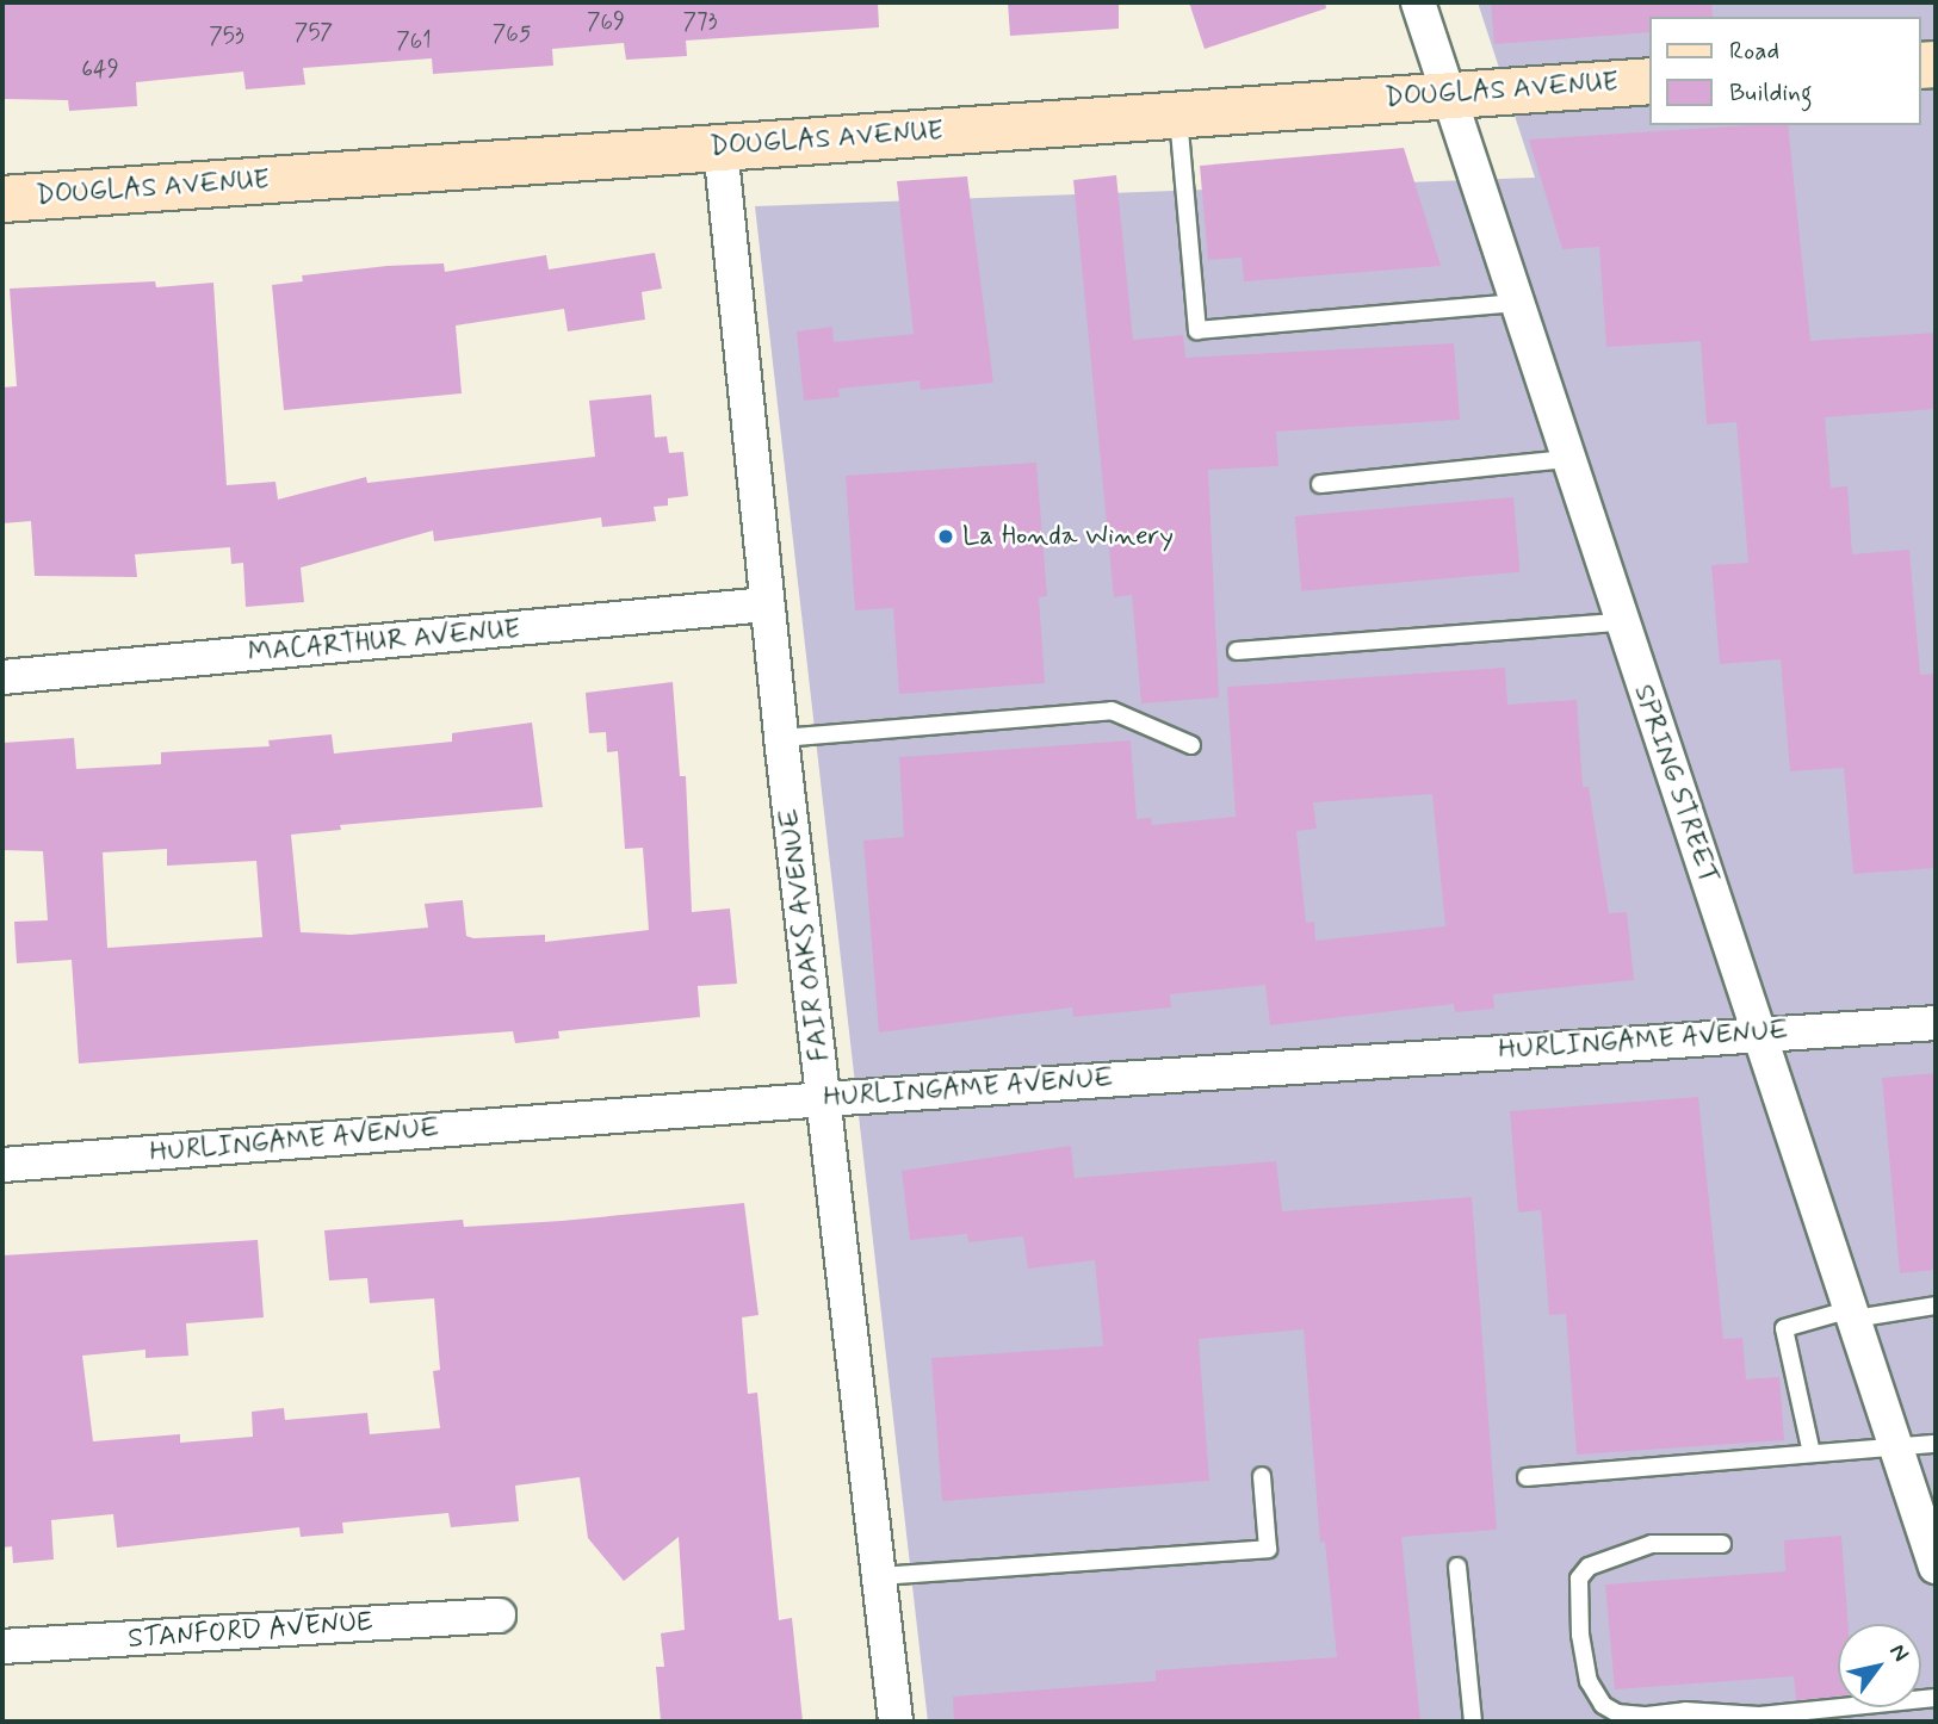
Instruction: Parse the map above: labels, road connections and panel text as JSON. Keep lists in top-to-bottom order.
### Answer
{
  "streets": {
    "street": [
      "DOUGLAS AVENUE",
      "MACARTHUR AVENUE",
      "SPRING STREET",
      "FAIR OAKS AVENUE",
      "HURLINGAME AVENUE",
      "STANFORD AVENUE"
    ]
  },
  "crossings": [
    ["DOUGLAS AVENUE", "SPRING STREET"],
    ["DOUGLAS AVENUE", "FAIR OAKS AVENUE"],
    ["MACARTHUR AVENUE", "FAIR OAKS AVENUE"],
    ["SPRING STREET", "HURLINGAME AVENUE"],
    ["FAIR OAKS AVENUE", "HURLINGAME AVENUE"]
  ],
  "places": ["La Honda Winery"],
  "house_numbers": [
    "769",
    "773",
    "757",
    "765",
    "753",
    "761",
    "649"
  ],
  "legend": ["Road", "Building"],
  "north": "top right"
}
